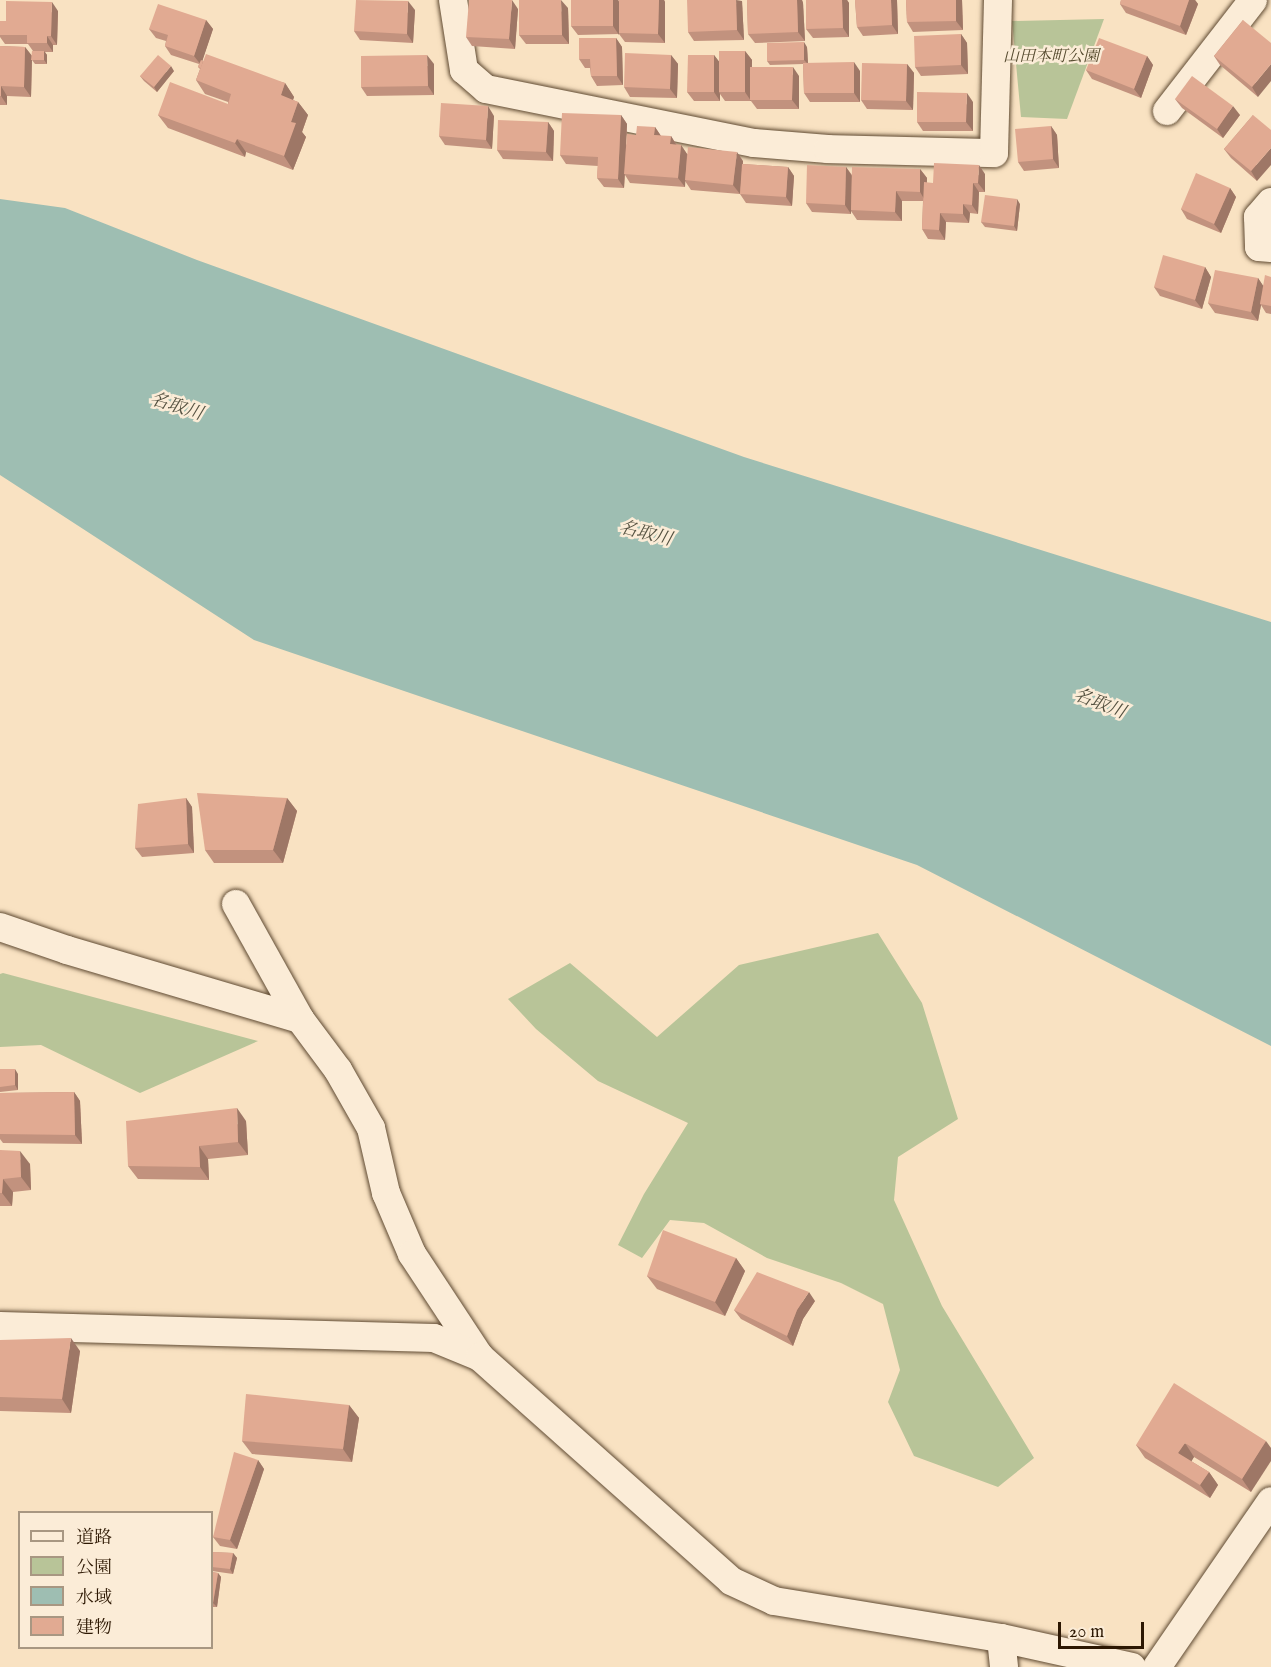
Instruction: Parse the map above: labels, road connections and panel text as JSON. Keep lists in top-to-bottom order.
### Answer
{
  "water": ["名取川"],
  "parks": ["山田本町公園"],
  "legend": [
    "道路",
    "公園",
    "水域",
    "建物"
  ],
  "scale_bar": "20 m"
}
